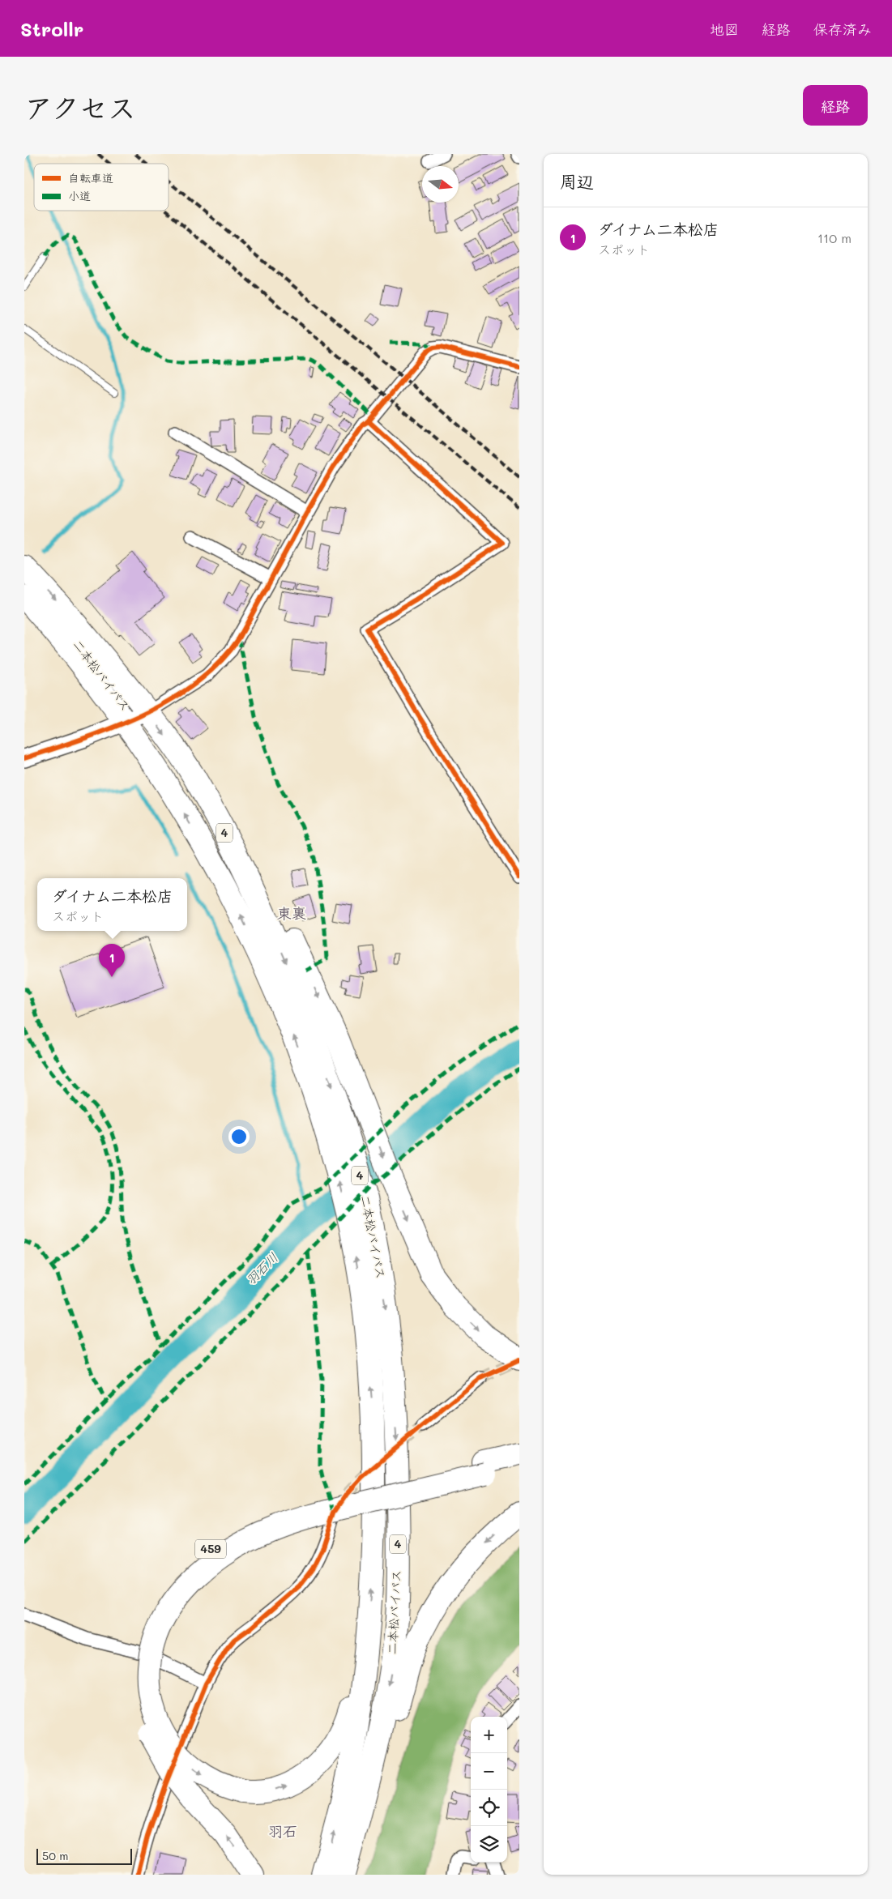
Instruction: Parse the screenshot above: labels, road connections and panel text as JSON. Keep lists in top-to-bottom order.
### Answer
{
  "streets": {
    "highway": ["二本松バイパス", "4", "459"]
  },
  "districts": ["東裏", "羽石"],
  "water": ["羽石川"],
  "legend": ["自転車道", "小道"],
  "scale_bar": "50 m",
  "north": "right",
  "page": {
    "header": "Strollr",
    "nav": ["地図", "経路", "保存済み"],
    "title": "アクセス",
    "buttons": "経路",
    "heading": "周辺",
    "list": [
      {
        "mark": "1",
        "name": "ダイナム二本松店",
        "note": "スポット",
        "value": "110 m"
      }
    ],
    "popup": ["ダイナム二本松店", "スポット"],
    "pins": "1",
    "map_buttons": ["+", "−"],
    "scale": "50 m"
  }
}
